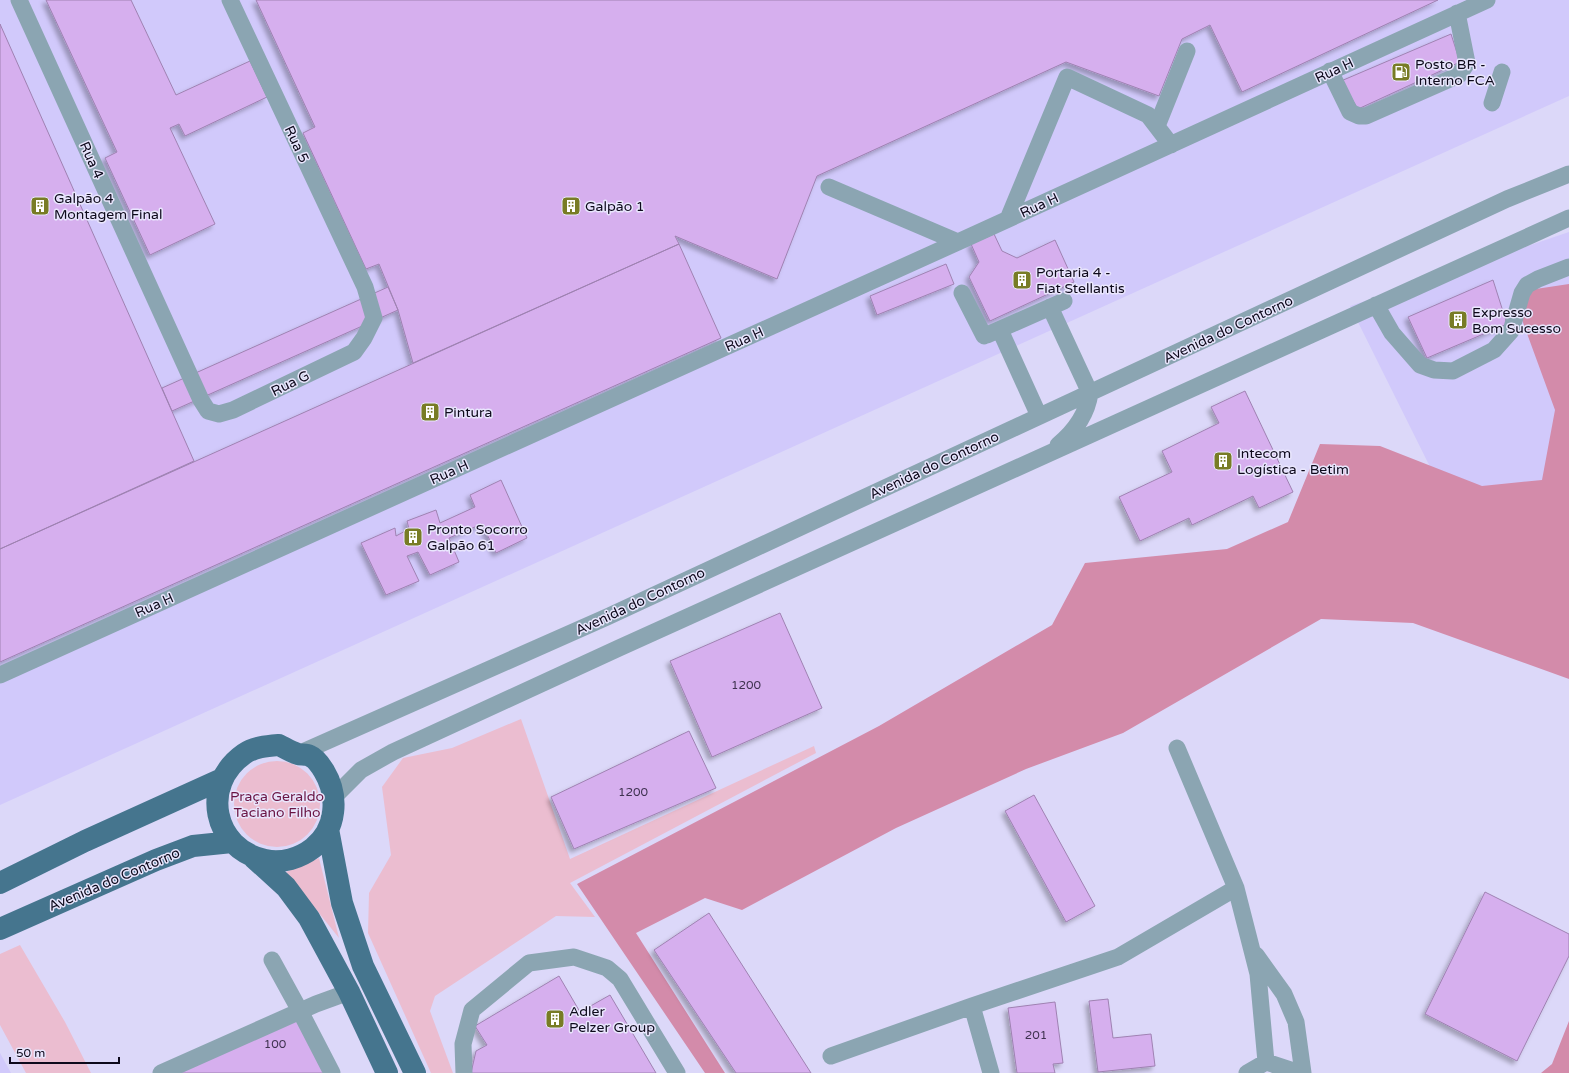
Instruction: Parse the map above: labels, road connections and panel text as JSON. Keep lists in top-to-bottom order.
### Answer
{
  "streets": {
    "main road": ["Avenida do Contorno"],
    "street": [
      "Rua H",
      "Rua 5",
      "Rua 4",
      "Rua G"
    ]
  },
  "crossings": [
    ["Rua 5", "Rua G"],
    ["Rua 4", "Rua G"]
  ],
  "parks": ["Praça Geraldo Taciano Filho"],
  "places": {
    "fuel station": ["Posto BR - Interno FCA"],
    "building": [
      "Galpão 4 Montagem Final",
      "Galpão 1",
      "Portaria 4 - Fiat Stellantis",
      "Expresso Bom Sucesso",
      "Pintura",
      "Intecom Logística - Betim",
      "Pronto Socorro Galpão 61",
      "Adler Pelzer Group"
    ]
  },
  "house_numbers": [
    "1200",
    "1200",
    "201",
    "100"
  ],
  "scale_bar": "50 m"
}
